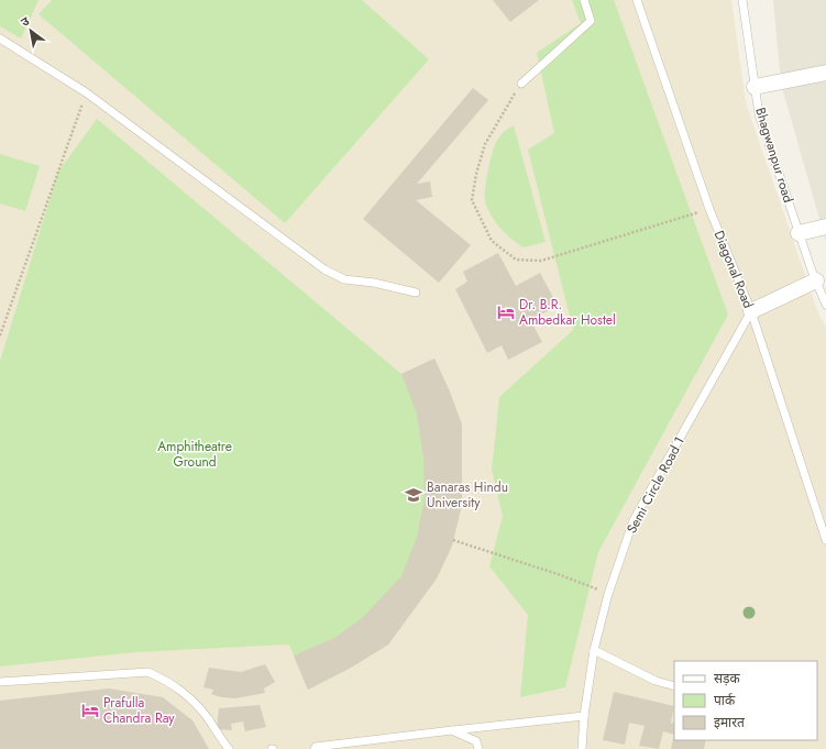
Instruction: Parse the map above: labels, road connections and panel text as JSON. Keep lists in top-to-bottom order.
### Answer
{
  "streets": {
    "lane": ["Bhagwanpur road", "Diagonal Road", "Semi Circle Road 1"]
  },
  "crossings": [
    ["Diagonal Road", "Semi Circle Road 1"]
  ],
  "parks": ["Amphitheatre Ground"],
  "places": {
    "hotel": ["Dr. B.R. Ambedkar Hostel", "Prafulla Chandra Ray"],
    "school or university": ["Banaras Hindu University"]
  },
  "legend": ["सड़क", "पार्क", "इमारत"],
  "north": "top left"
}
